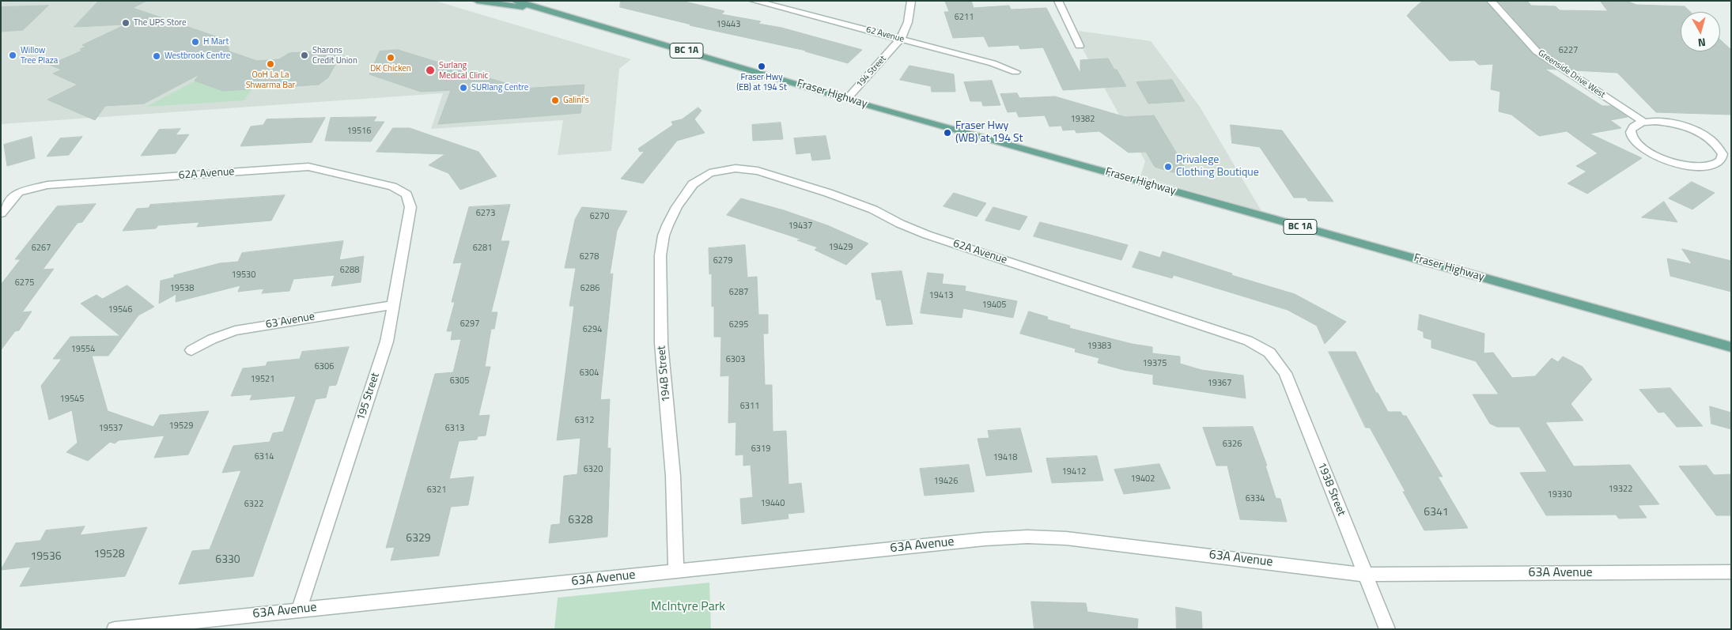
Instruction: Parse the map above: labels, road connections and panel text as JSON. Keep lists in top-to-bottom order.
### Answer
{
  "streets": {
    "main road": ["BC 1A", "Fraser Highway"],
    "street": [
      "62 Avenue",
      "194 Street",
      "Greenside Drive West",
      "62A Avenue",
      "63 Avenue",
      "194B Street",
      "195 Street",
      "193B Street",
      "63A Avenue"
    ]
  },
  "crossings": [
    ["62 Avenue", "194 Street"],
    ["194 Street", "Fraser Highway"],
    ["62A Avenue", "194B Street"],
    ["62A Avenue", "195 Street"],
    ["62A Avenue", "193B Street"],
    ["63 Avenue", "195 Street"],
    ["194B Street", "63A Avenue"],
    ["195 Street", "63A Avenue"],
    ["193B Street", "63A Avenue"]
  ],
  "parks": ["McIntyre Park"],
  "places": [
    "The UPS Store",
    "H Mart",
    "Willow Tree Plaza",
    "Sharons Credit Union",
    "Westbrook Centre",
    "DK Chicken",
    "OoH La La Shwarma Bar",
    "Fraser Hwy (EB) at 194 St",
    "Surlang Medical Clinic",
    "SURlang Centre",
    "Galini's",
    "Fraser Hwy (WB) at 194 St",
    "Privalege Clothing Boutique"
  ],
  "house_numbers": [
    "6211",
    "19443",
    "6227",
    "19382",
    "19516",
    "6273",
    "6270",
    "19437",
    "19429",
    "6267",
    "6281",
    "6278",
    "6279",
    "6288",
    "19530",
    "6275",
    "19538",
    "6286",
    "6287",
    "19413",
    "19405",
    "19546",
    "6297",
    "6295",
    "6294",
    "19383",
    "19554",
    "6303",
    "19375",
    "6306",
    "6304",
    "19521",
    "6305",
    "19367",
    "19545",
    "6311",
    "6312",
    "19529",
    "19537",
    "6313",
    "6326",
    "6319",
    "6314",
    "19418",
    "6320",
    "19412",
    "19402",
    "19426",
    "19322",
    "6321",
    "19330",
    "6334",
    "19440",
    "6322",
    "6341",
    "6328",
    "6329",
    "19528",
    "19536",
    "6330"
  ],
  "north": "bottom"
}
